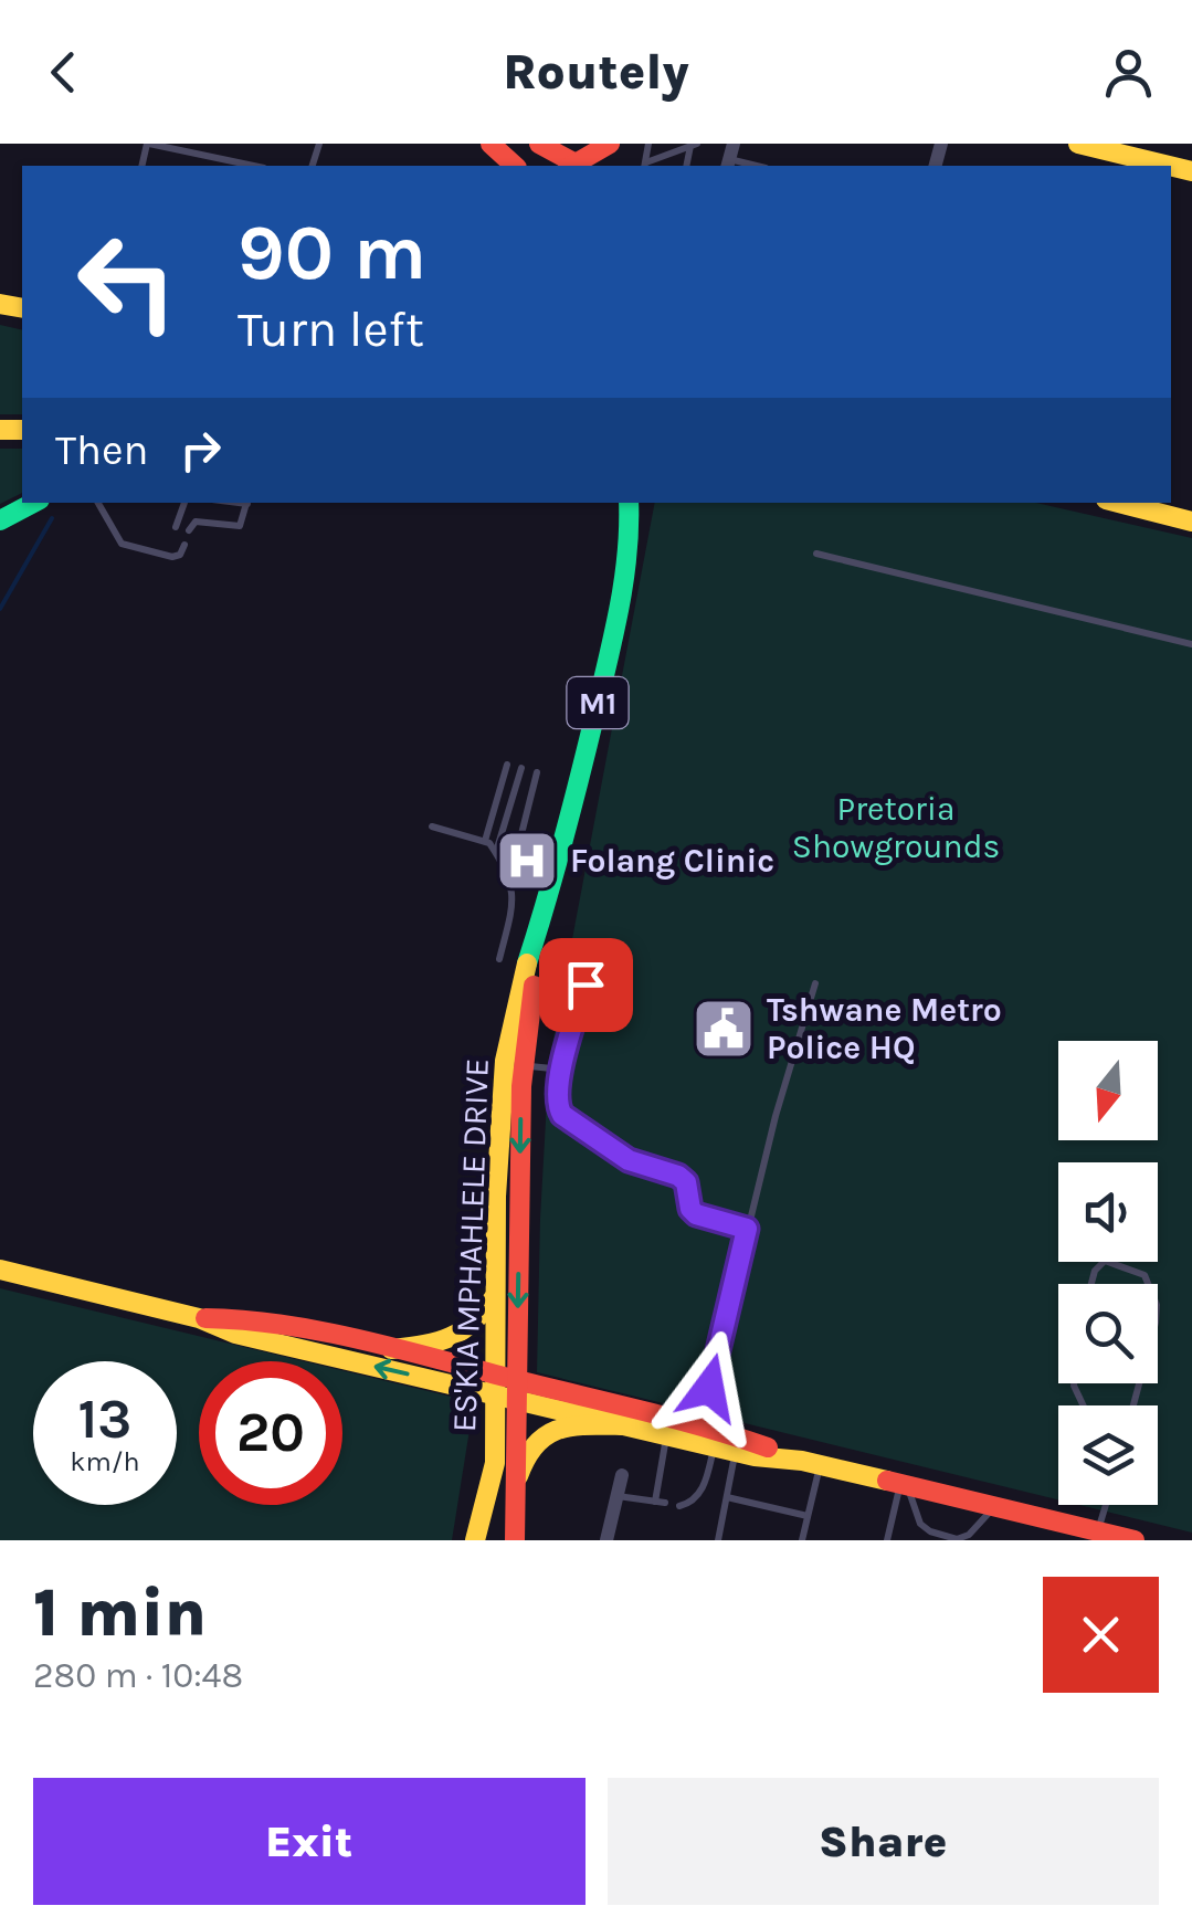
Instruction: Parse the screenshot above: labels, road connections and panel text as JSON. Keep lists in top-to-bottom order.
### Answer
{
  "streets": {
    "main road": ["M1", "ES'KIA MPHAHLELE DRIVE"]
  },
  "crossings": [
    ["M1", "ES'KIA MPHAHLELE DRIVE"]
  ],
  "parks": ["Pretoria Showgrounds"],
  "places": {
    "hospital": ["Folang Clinic"],
    "public building": ["Tshwane Metro Police HQ"]
  },
  "north": "bottom",
  "page": {
    "header": "Routely",
    "turn": ["90 m", "Turn left"],
    "then": "Then",
    "speed": "13 km/h",
    "limit": "20",
    "heading": ["1 min", "280 m · 10:48"],
    "buttons": ["Exit", "Share"]
  }
}
